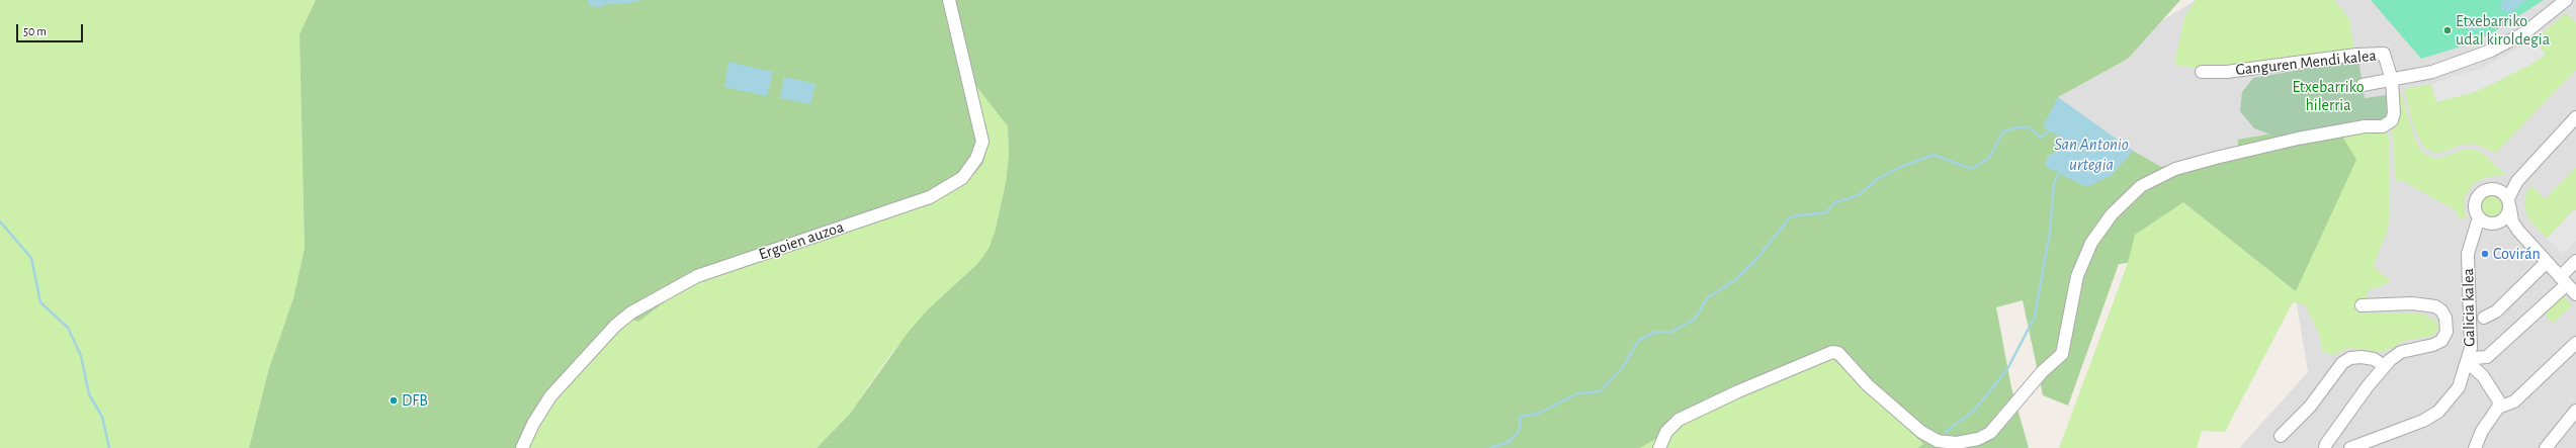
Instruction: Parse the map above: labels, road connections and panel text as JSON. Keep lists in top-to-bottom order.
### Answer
{
  "streets": {
    "street": ["Ganguren Mendi kalea", "Ergoien auzoa", "Galicia kalea"]
  },
  "water": ["San Antonio urtegia"],
  "parks": ["Etxebarriko hilerria"],
  "places": ["Etxebarriko udal kiroldegia", "Covirán", "DFB"],
  "scale_bar": "50 m"
}
